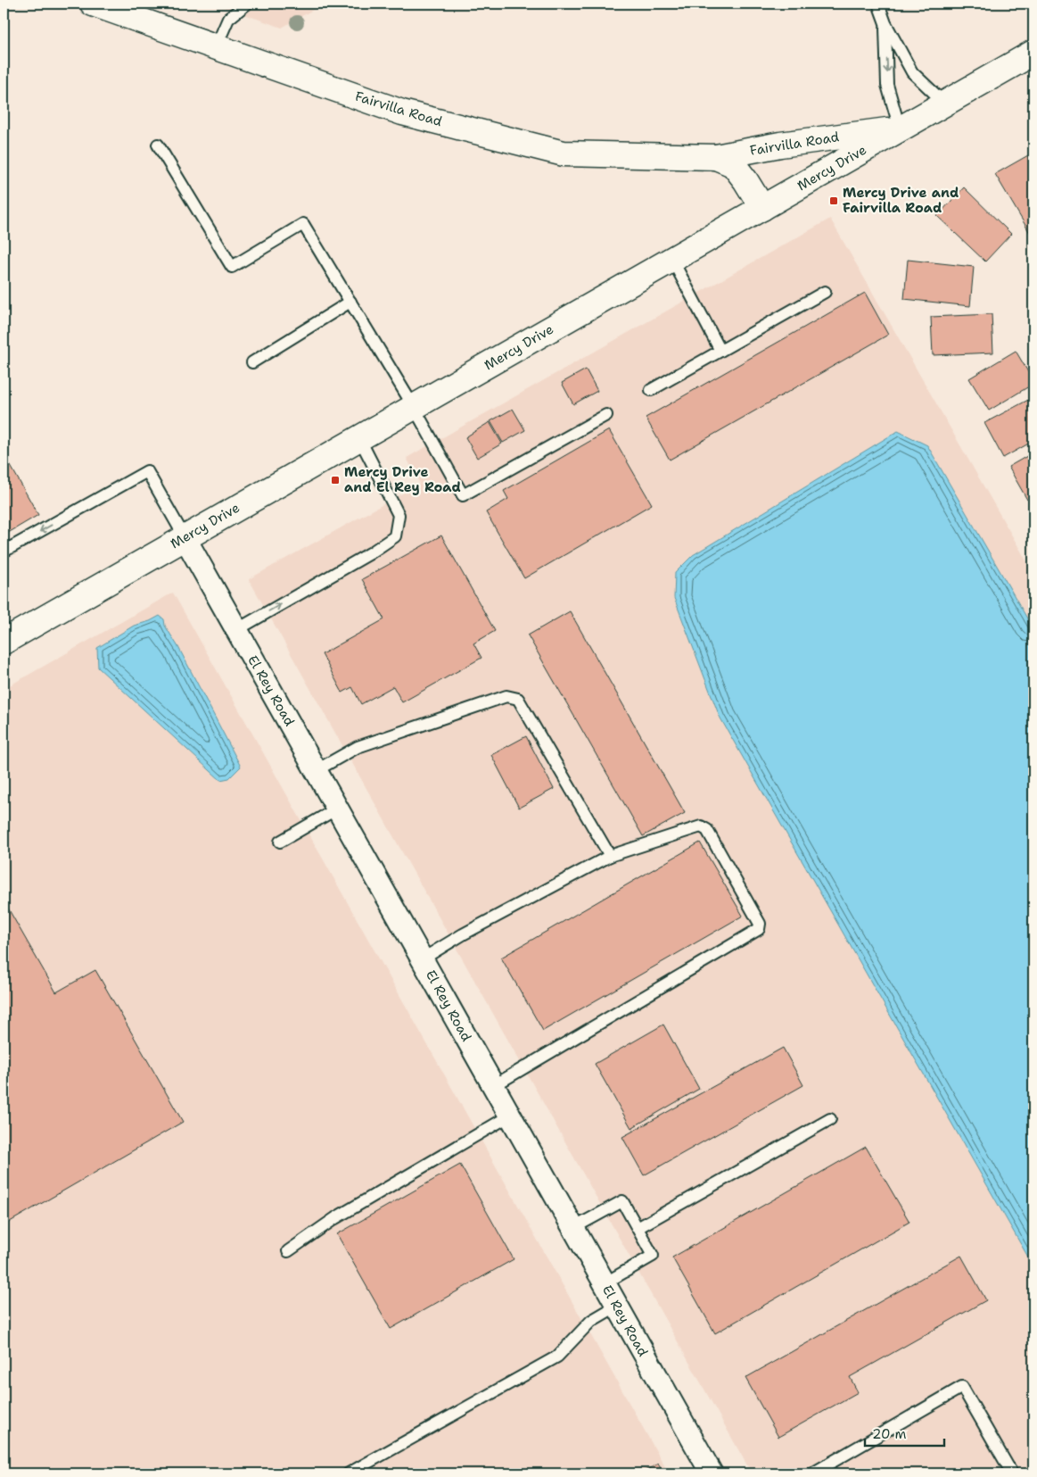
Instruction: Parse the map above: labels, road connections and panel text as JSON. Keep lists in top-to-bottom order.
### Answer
{
  "streets": {
    "street": ["Fairvilla Road", "Mercy Drive", "El Rey Road"]
  },
  "crossings": [
    ["Fairvilla Road", "Mercy Drive"],
    ["Mercy Drive", "El Rey Road"]
  ],
  "places": {
    "transit": ["Mercy Drive and Fairvilla Road", "Mercy Drive and El Rey Road"]
  },
  "scale_bar": "20 m"
}
